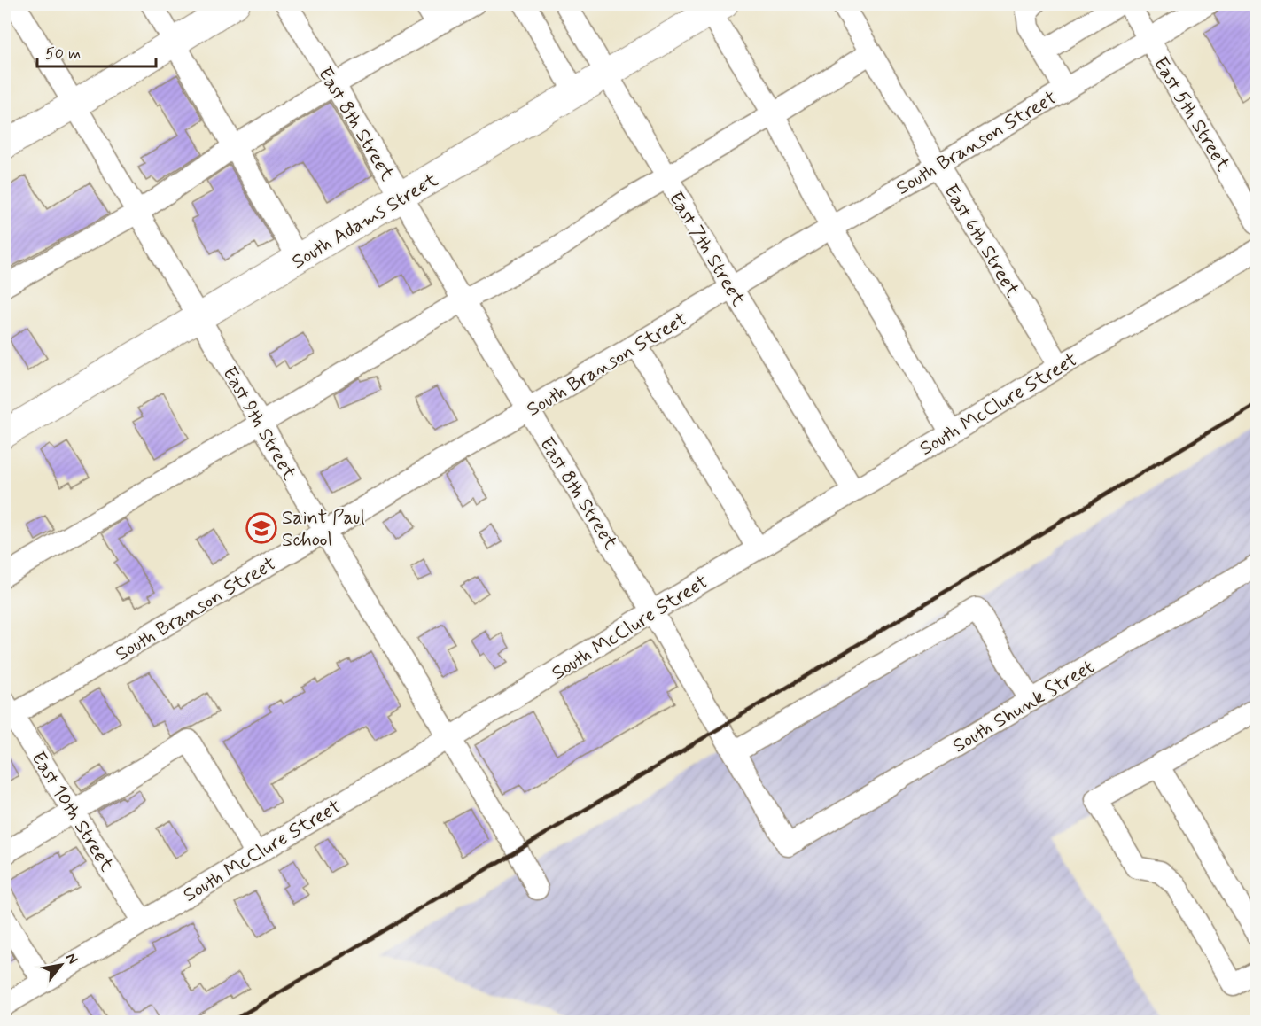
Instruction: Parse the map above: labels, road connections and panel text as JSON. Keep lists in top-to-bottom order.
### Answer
{
  "streets": {
    "main road": ["South Adams Street"],
    "street": [
      "East 5th Street",
      "East 8th Street",
      "South Branson Street",
      "East 6th Street",
      "East 7th Street",
      "South McClure Street",
      "East 9th Street",
      "South Shunk Street",
      "East 10th Street"
    ]
  },
  "crossings": [
    ["East 5th Street", "South Branson Street"],
    ["East 8th Street", "South Branson Street"],
    ["East 8th Street", "South Adams Street"],
    ["East 8th Street", "South McClure Street"],
    ["East 8th Street", "South Shunk Street"],
    ["South Branson Street", "East 6th Street"],
    ["South Branson Street", "East 7th Street"],
    ["South Branson Street", "East 9th Street"],
    ["South Branson Street", "East 10th Street"],
    ["South Adams Street", "East 7th Street"],
    ["South Adams Street", "East 9th Street"],
    ["East 6th Street", "South McClure Street"],
    ["East 7th Street", "South McClure Street"],
    ["South McClure Street", "East 9th Street"],
    ["South McClure Street", "East 10th Street"]
  ],
  "places": {
    "school or university": ["Saint Paul School"]
  },
  "scale_bar": "50 m",
  "north": "top right"
}
